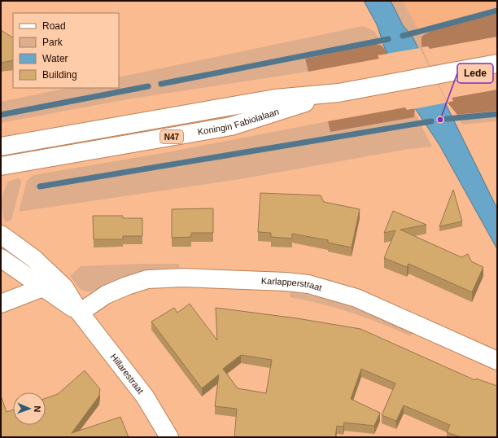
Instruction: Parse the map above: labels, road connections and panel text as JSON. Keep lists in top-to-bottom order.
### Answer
{
  "streets": {
    "main road": [
      "Koningin Fabiolalaan",
      "N47",
      "Karlapperstraat",
      "Hillarestraat"
    ]
  },
  "crossings": [
    ["Karlapperstraat", "Hillarestraat"]
  ],
  "places": ["Lede"],
  "legend": [
    "Road",
    "Park",
    "Water",
    "Building"
  ],
  "north": "right"
}
